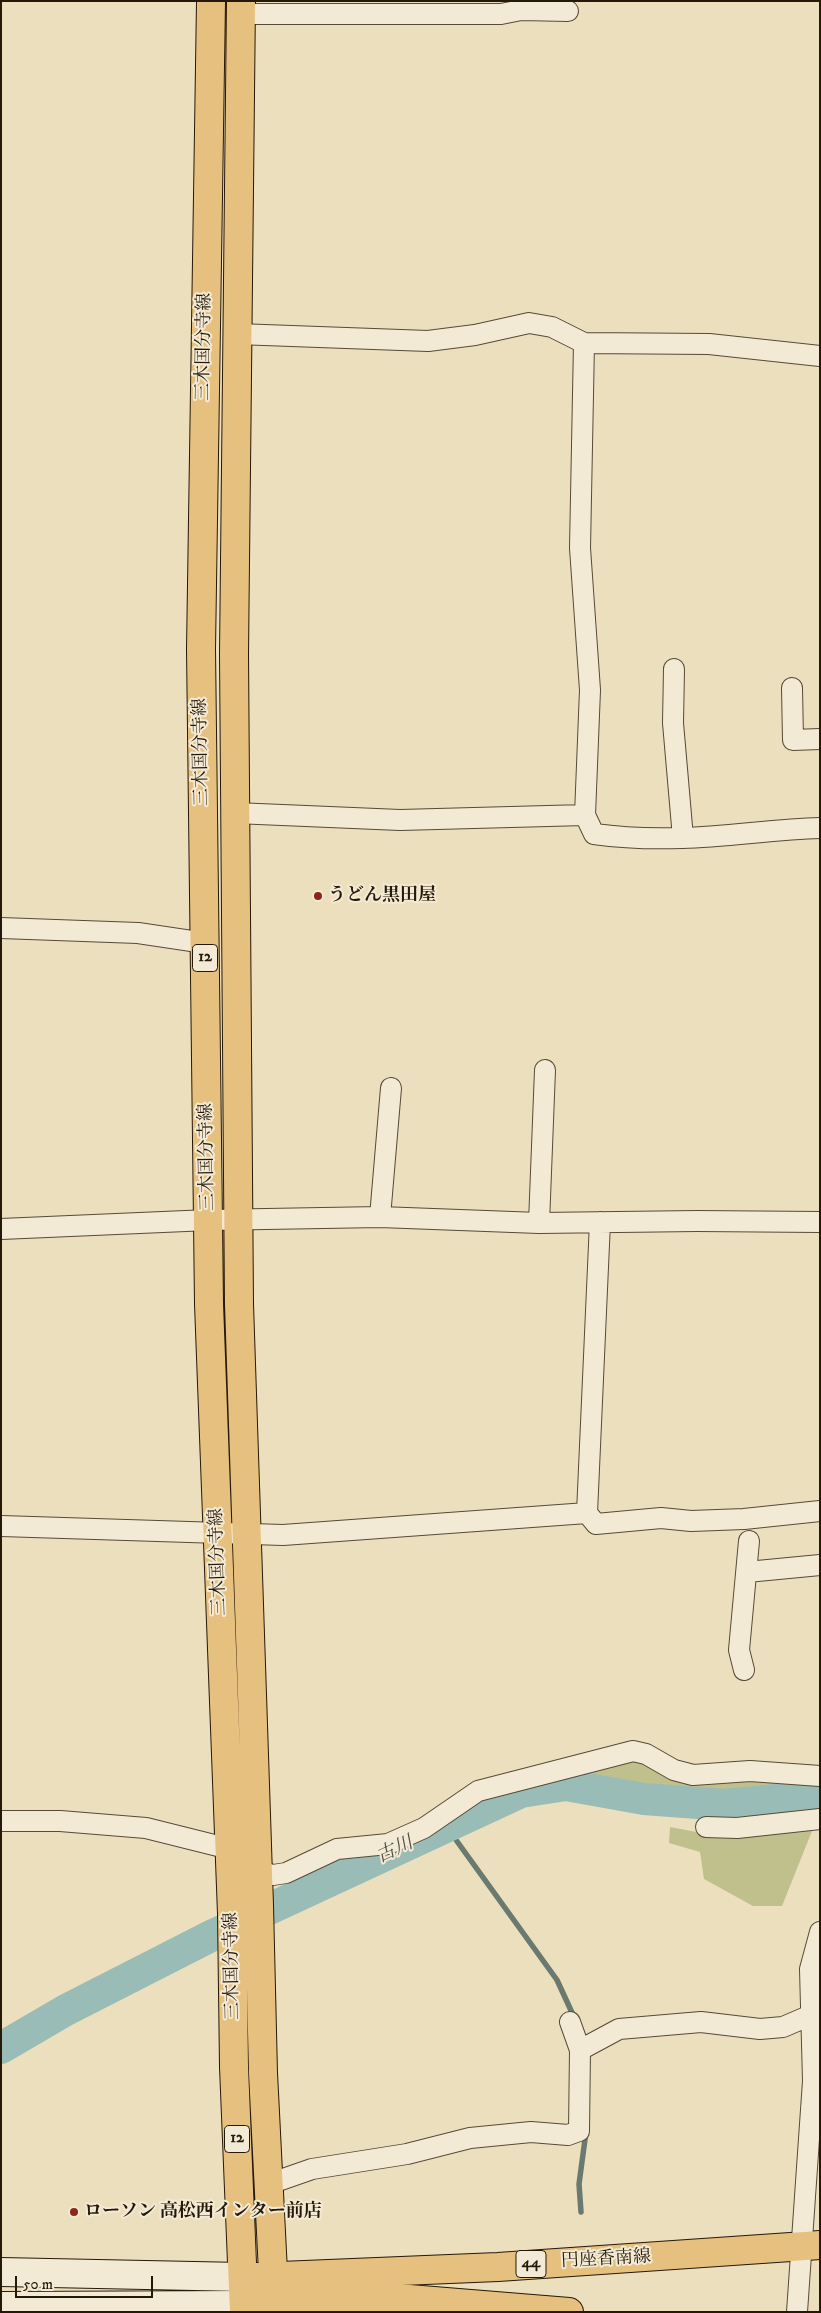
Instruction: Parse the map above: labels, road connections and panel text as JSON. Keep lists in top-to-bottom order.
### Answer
{
  "streets": {
    "main road": [
      "三木国分寺線",
      "12",
      "円座香南線",
      "44"
    ]
  },
  "crossings": [
    ["三木国分寺線", "円座香南線"]
  ],
  "water": ["古川"],
  "places": ["うどん黒田屋", "ローソン 高松西インター前店"],
  "scale_bar": "50 m"
}
